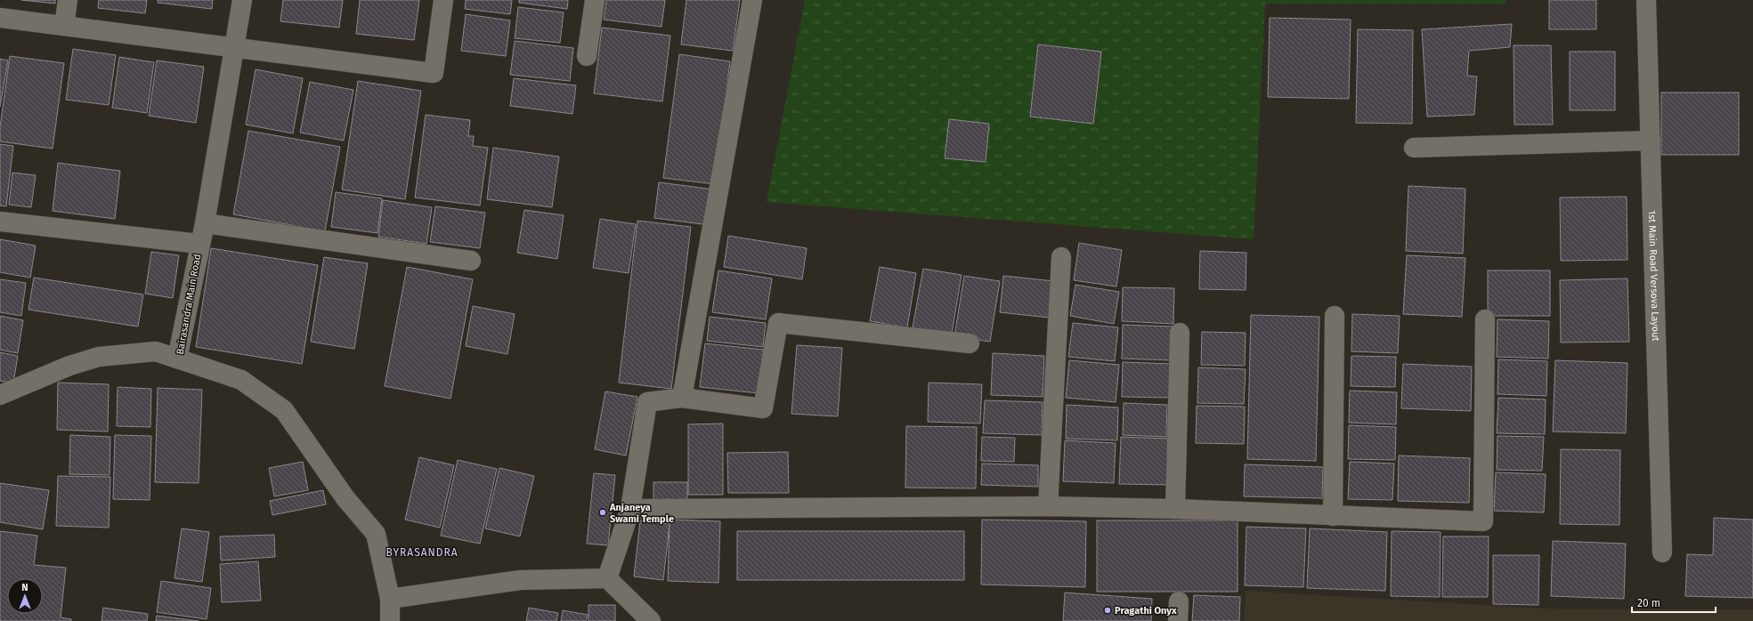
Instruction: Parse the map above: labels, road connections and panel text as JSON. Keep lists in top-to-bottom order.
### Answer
{
  "streets": {
    "street": ["1st Main Road Versova Layout", "Bairasandra Main Road"]
  },
  "districts": ["BYRASANDRA"],
  "places": ["Anjaneya Swami Temple", "Pragathi Onyx"],
  "scale_bar": "20 m",
  "north": "top"
}
